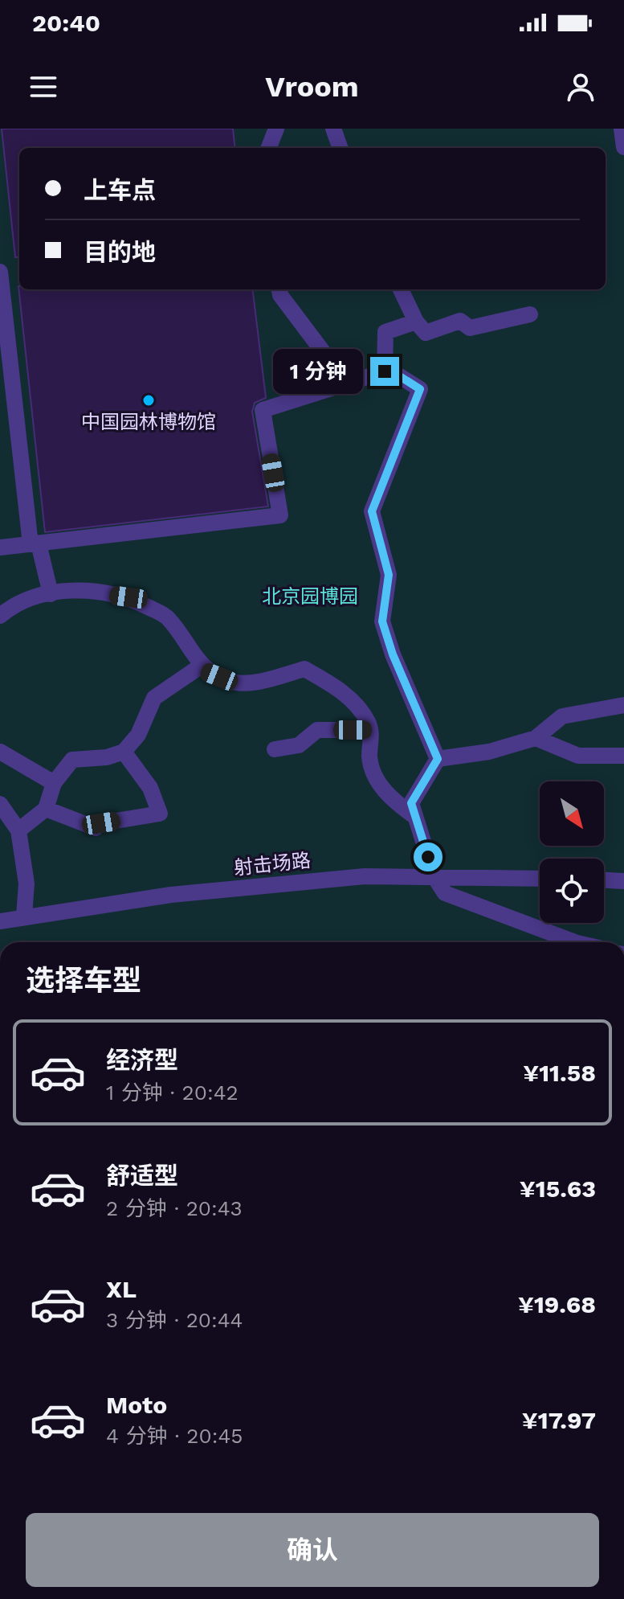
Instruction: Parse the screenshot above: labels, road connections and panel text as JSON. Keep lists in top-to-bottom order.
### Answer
{
  "streets": {
    "street": ["射击场路"]
  },
  "parks": ["北京园博园"],
  "places": ["中国园林博物馆"],
  "north": "bottom right",
  "page": {
    "status": "20:40",
    "header": "Vroom",
    "banner": ["上车点", "目的地"],
    "bubble": "1 分钟",
    "heading": "选择车型",
    "list": [
      {
        "name": "经济型",
        "note": "1 分钟 · 20:42",
        "value": "¥11.58"
      },
      {
        "name": "舒适型",
        "note": "2 分钟 · 20:43",
        "value": "¥15.63"
      },
      {
        "name": "XL",
        "note": "3 分钟 · 20:44",
        "value": "¥19.68"
      },
      {
        "name": "Moto",
        "note": "4 分钟 · 20:45",
        "value": "¥17.97"
      }
    ],
    "buttons": "确认"
  }
}
